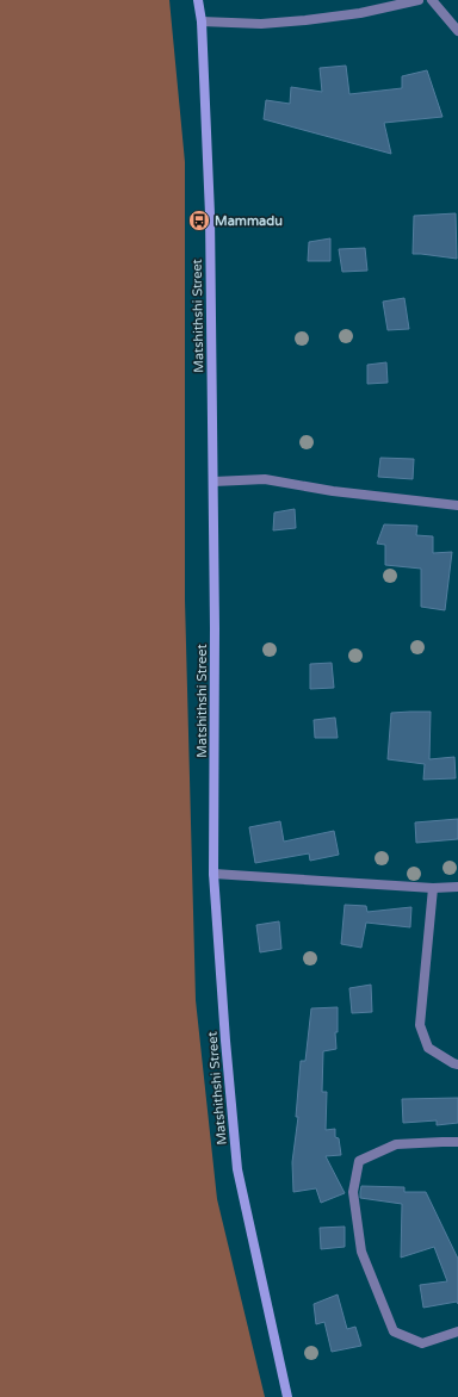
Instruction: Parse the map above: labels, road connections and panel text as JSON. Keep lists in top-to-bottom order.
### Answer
{
  "streets": {
    "main road": ["Matshithshi Street"]
  },
  "places": {
    "bus stop": ["Mammadu"]
  }
}
